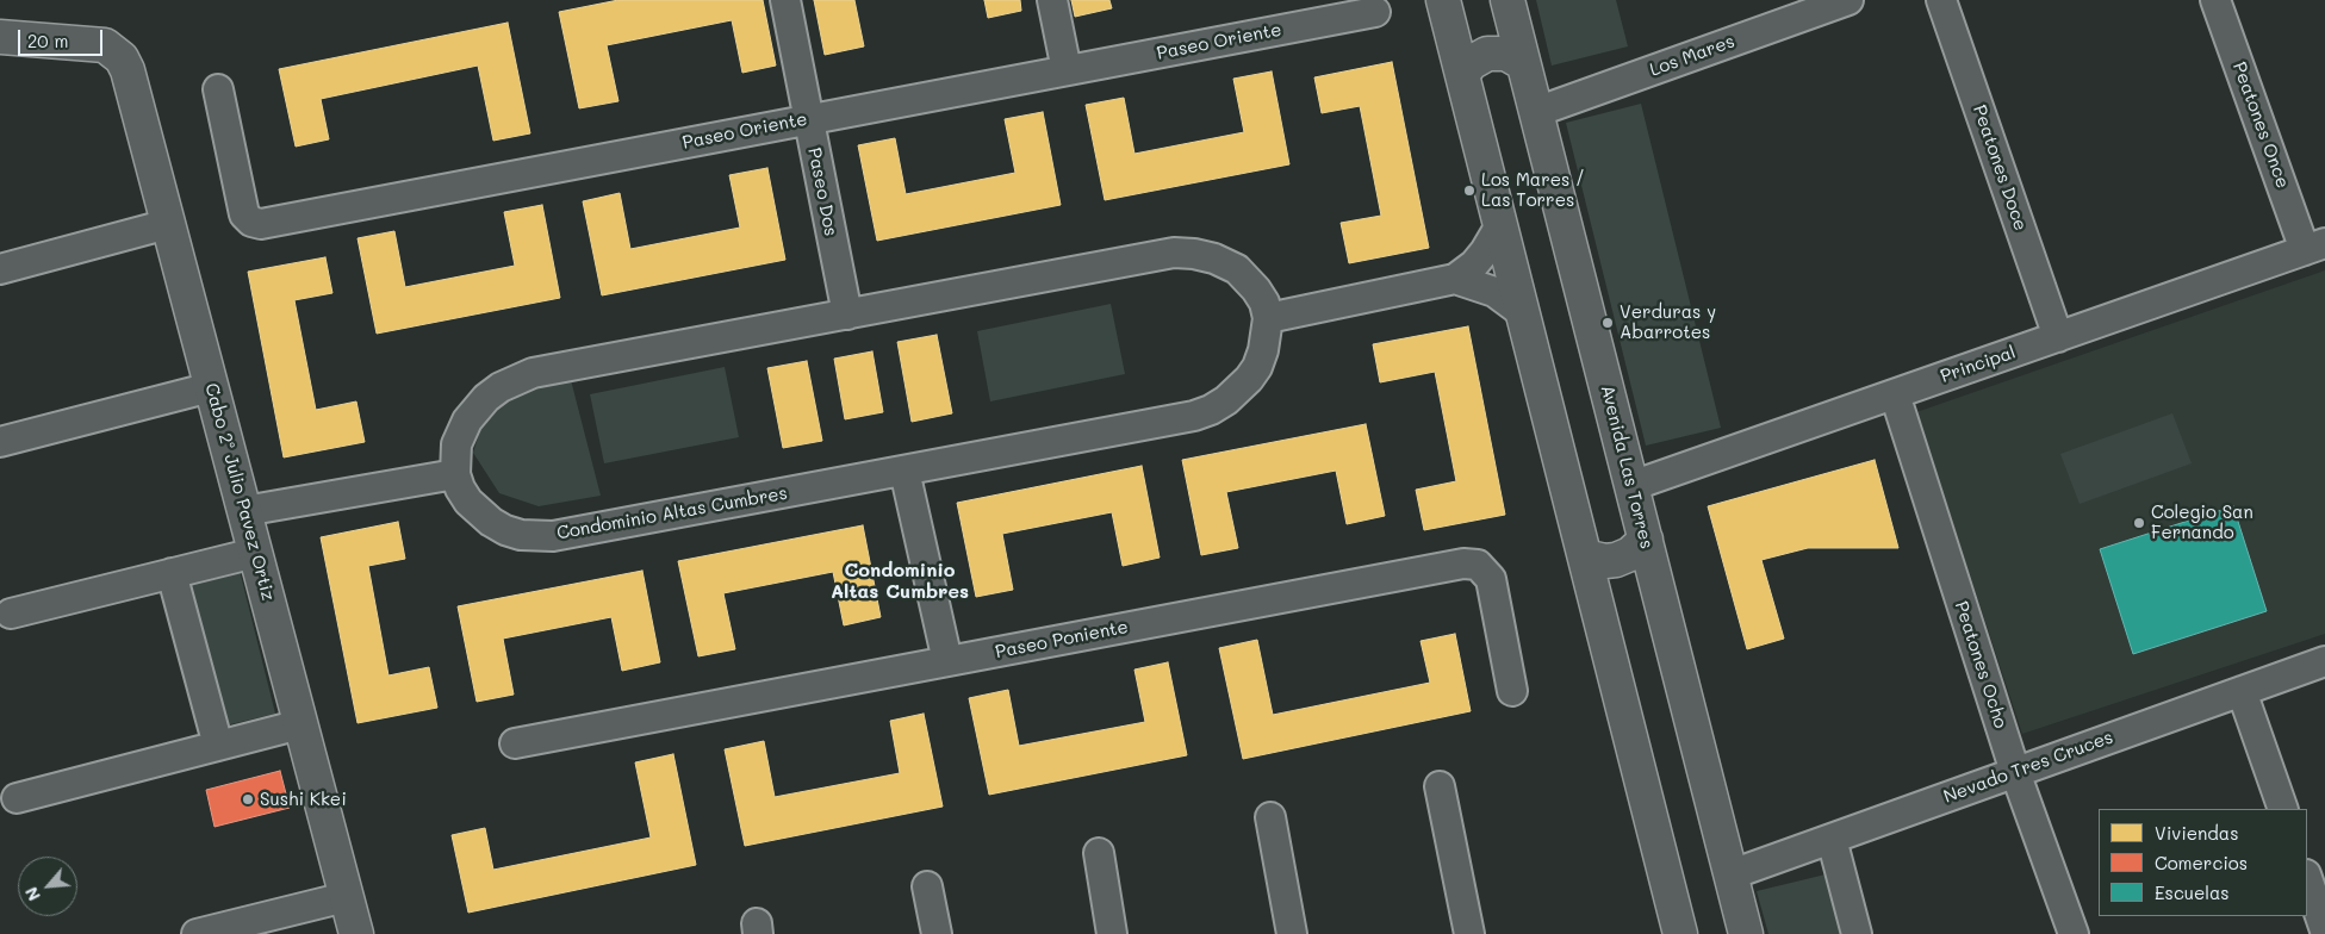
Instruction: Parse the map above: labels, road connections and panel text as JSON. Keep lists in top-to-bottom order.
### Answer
{
  "streets": {
    "main road": ["Avenida Las Torres", "Cabo 2º Julio Pavez Ortiz"],
    "street": [
      "Paseo Oriente",
      "Los Mares",
      "Peatones Once",
      "Peatones Doce",
      "Paseo Dos",
      "Principal",
      "Condominio Altas Cumbres",
      "Paseo Poniente",
      "Peatones Ocho",
      "Nevado Tres Cruces"
    ]
  },
  "crossings": [
    ["Paseo Oriente", "Paseo Dos"],
    ["Los Mares", "Avenida Las Torres"],
    ["Peatones Once", "Principal"],
    ["Peatones Doce", "Principal"],
    ["Paseo Dos", "Condominio Altas Cumbres"],
    ["Principal", "Avenida Las Torres"],
    ["Principal", "Peatones Ocho"],
    ["Avenida Las Torres", "Nevado Tres Cruces"],
    ["Peatones Ocho", "Nevado Tres Cruces"]
  ],
  "districts": ["Condominio Altas Cumbres"],
  "places": [
    "Los Mares / Las Torres",
    "Verduras y Abarrotes",
    "Colegio San Fernando",
    "Sushi Kkei"
  ],
  "legend": ["Viviendas", "Comercios", "Escuelas"],
  "scale_bar": "20 m",
  "north": "bottom left"
}
